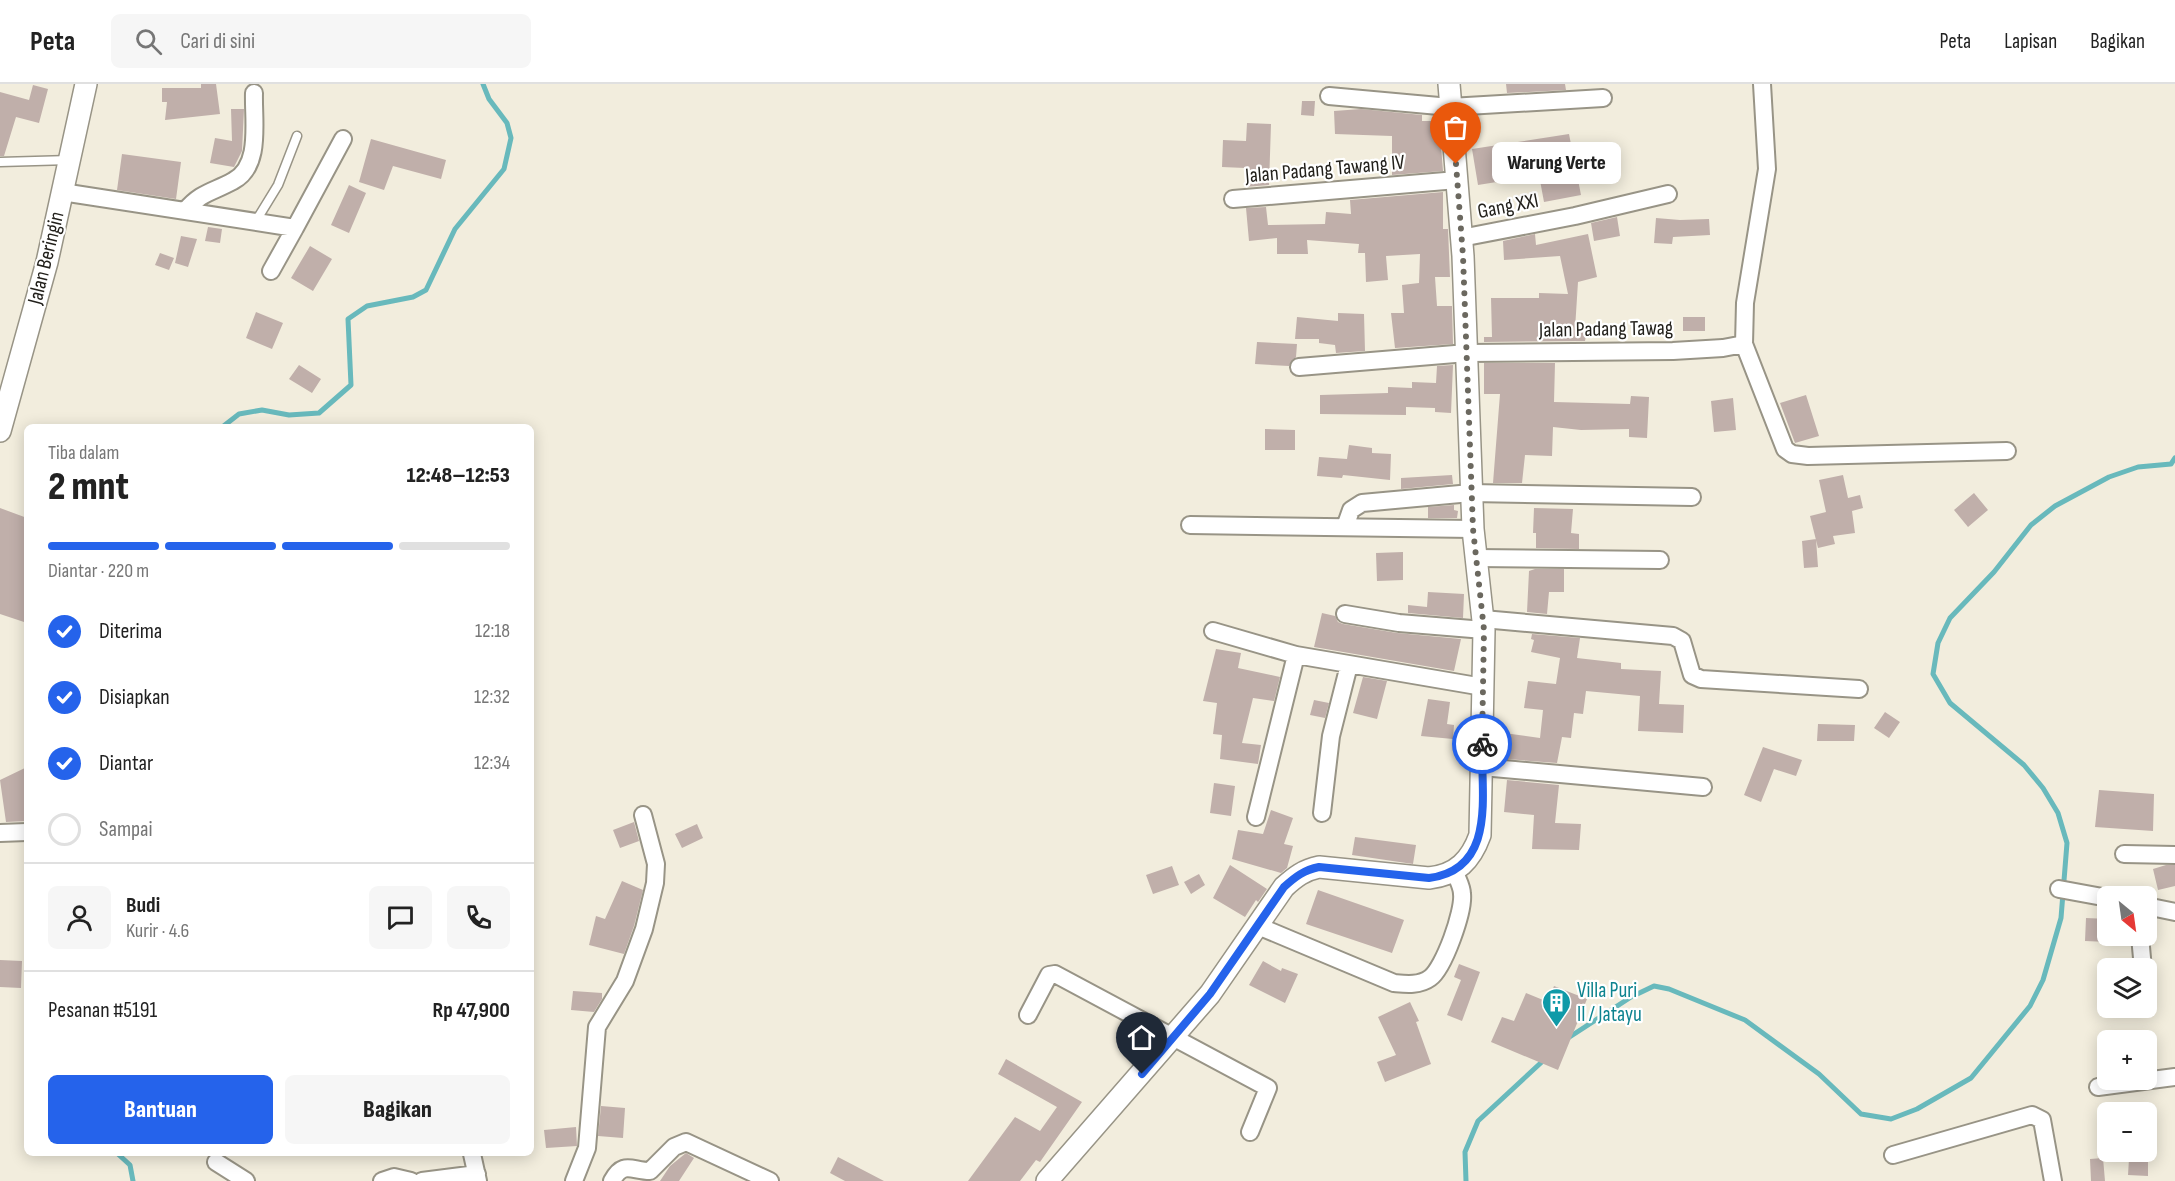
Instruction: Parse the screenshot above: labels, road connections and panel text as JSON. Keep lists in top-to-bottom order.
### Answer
{
  "streets": {
    "street": [
      "Jalan Padang Tawang IV",
      "Gang XXI",
      "Jalan Beringin",
      "Jalan Padang Tawag"
    ]
  },
  "places": {
    "other": ["Warung Verte"],
    "building": ["Villa Puri II / Jatayu"]
  },
  "north": "bottom right",
  "page": {
    "header": "Peta",
    "search": "Cari di sini",
    "nav": ["Peta", "Lapisan", "Bagikan"],
    "bubble": "Warung Verte",
    "heading": ["2 mnt", "Tiba dalam", "12:48–12:53"],
    "panel": [
      "Budi",
      "Kurir · 4.6",
      "Pesanan #5191",
      "Rp 47,900"
    ],
    "bar": "Diantar · 220 m",
    "list": [
      ["Diterima", "12:18"],
      ["Disiapkan", "12:32"],
      ["Diantar", "12:34"],
      "Sampai"
    ],
    "map_buttons": ["+", "−"],
    "buttons": ["Bantuan", "Bagikan"]
  }
}
